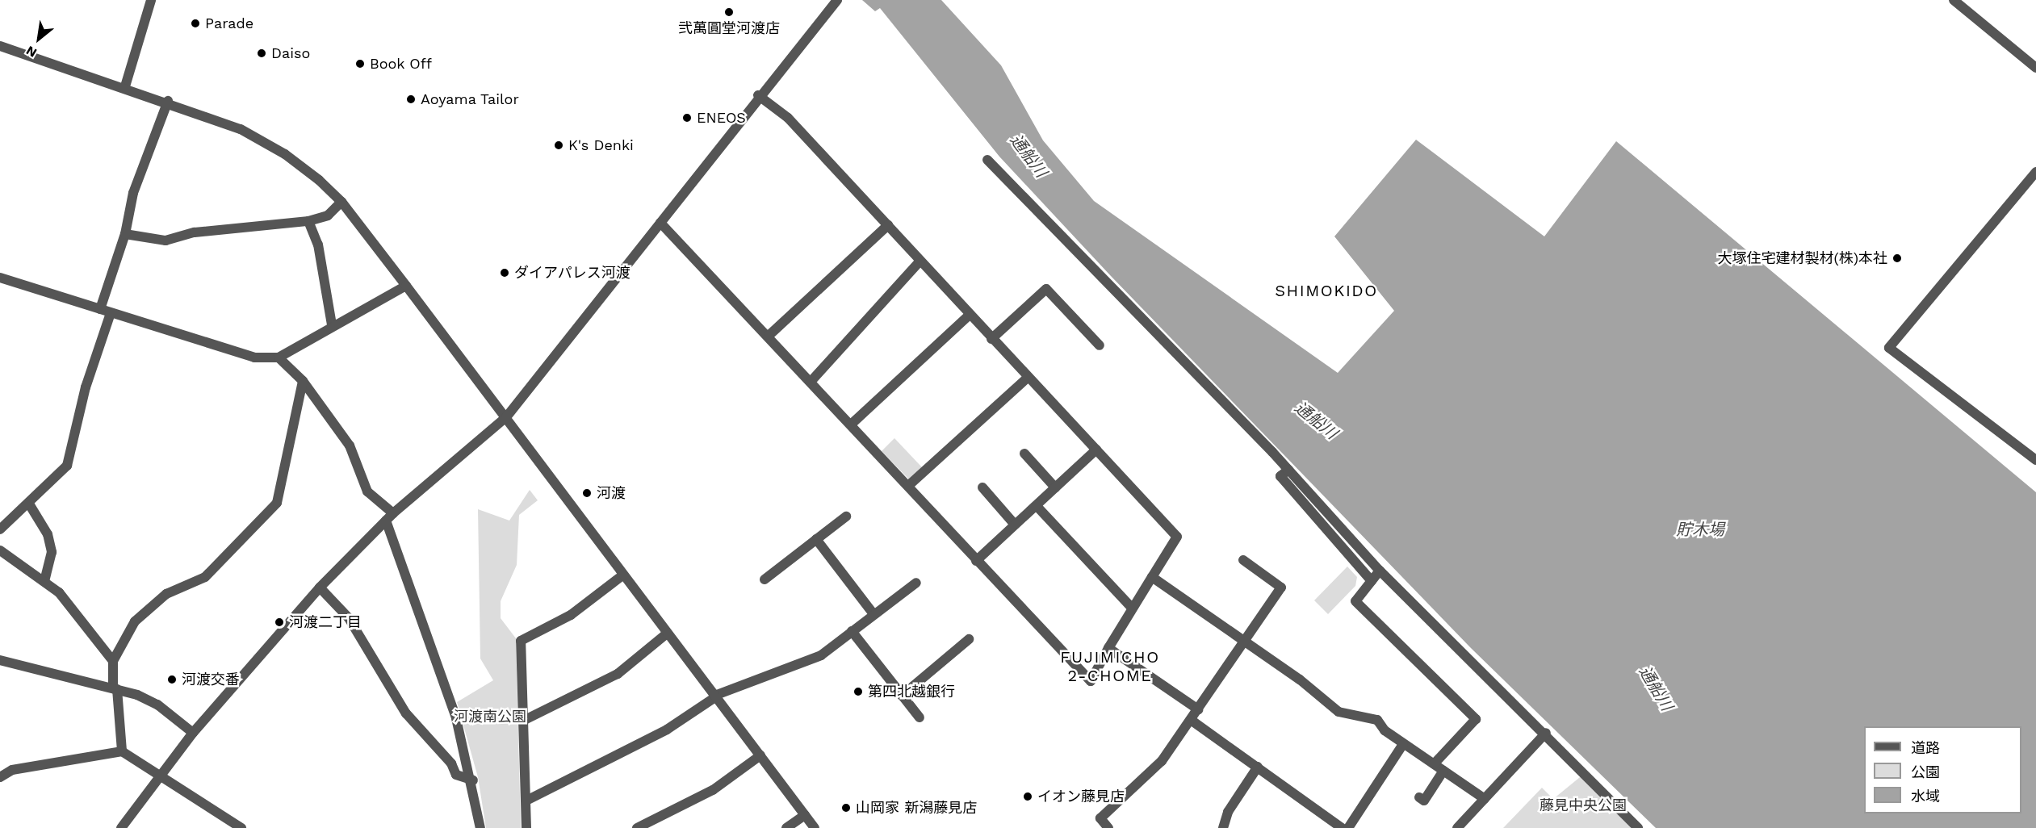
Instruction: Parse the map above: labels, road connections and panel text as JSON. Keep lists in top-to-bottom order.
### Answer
{
  "districts": ["SHIMOKIDO", "FUJIMICHO 2-CHOME"],
  "water": ["通船川", "貯木場"],
  "parks": ["河渡南公園", "藤見中央公園"],
  "places": [
    "弐萬圓堂河渡店",
    "Parade",
    "Daiso",
    "Book Off",
    "Aoyama Tailor",
    "ENEOS",
    "K's Denki",
    "大塚住宅建材製材(株)本社",
    "ダイアパレス河渡",
    "河渡",
    "河渡二丁目",
    "河渡交番",
    "第四北越銀行",
    "イオン藤見店",
    "山岡家 新潟藤見店"
  ],
  "legend": ["道路", "公園", "水域"],
  "north": "bottom left"
}
